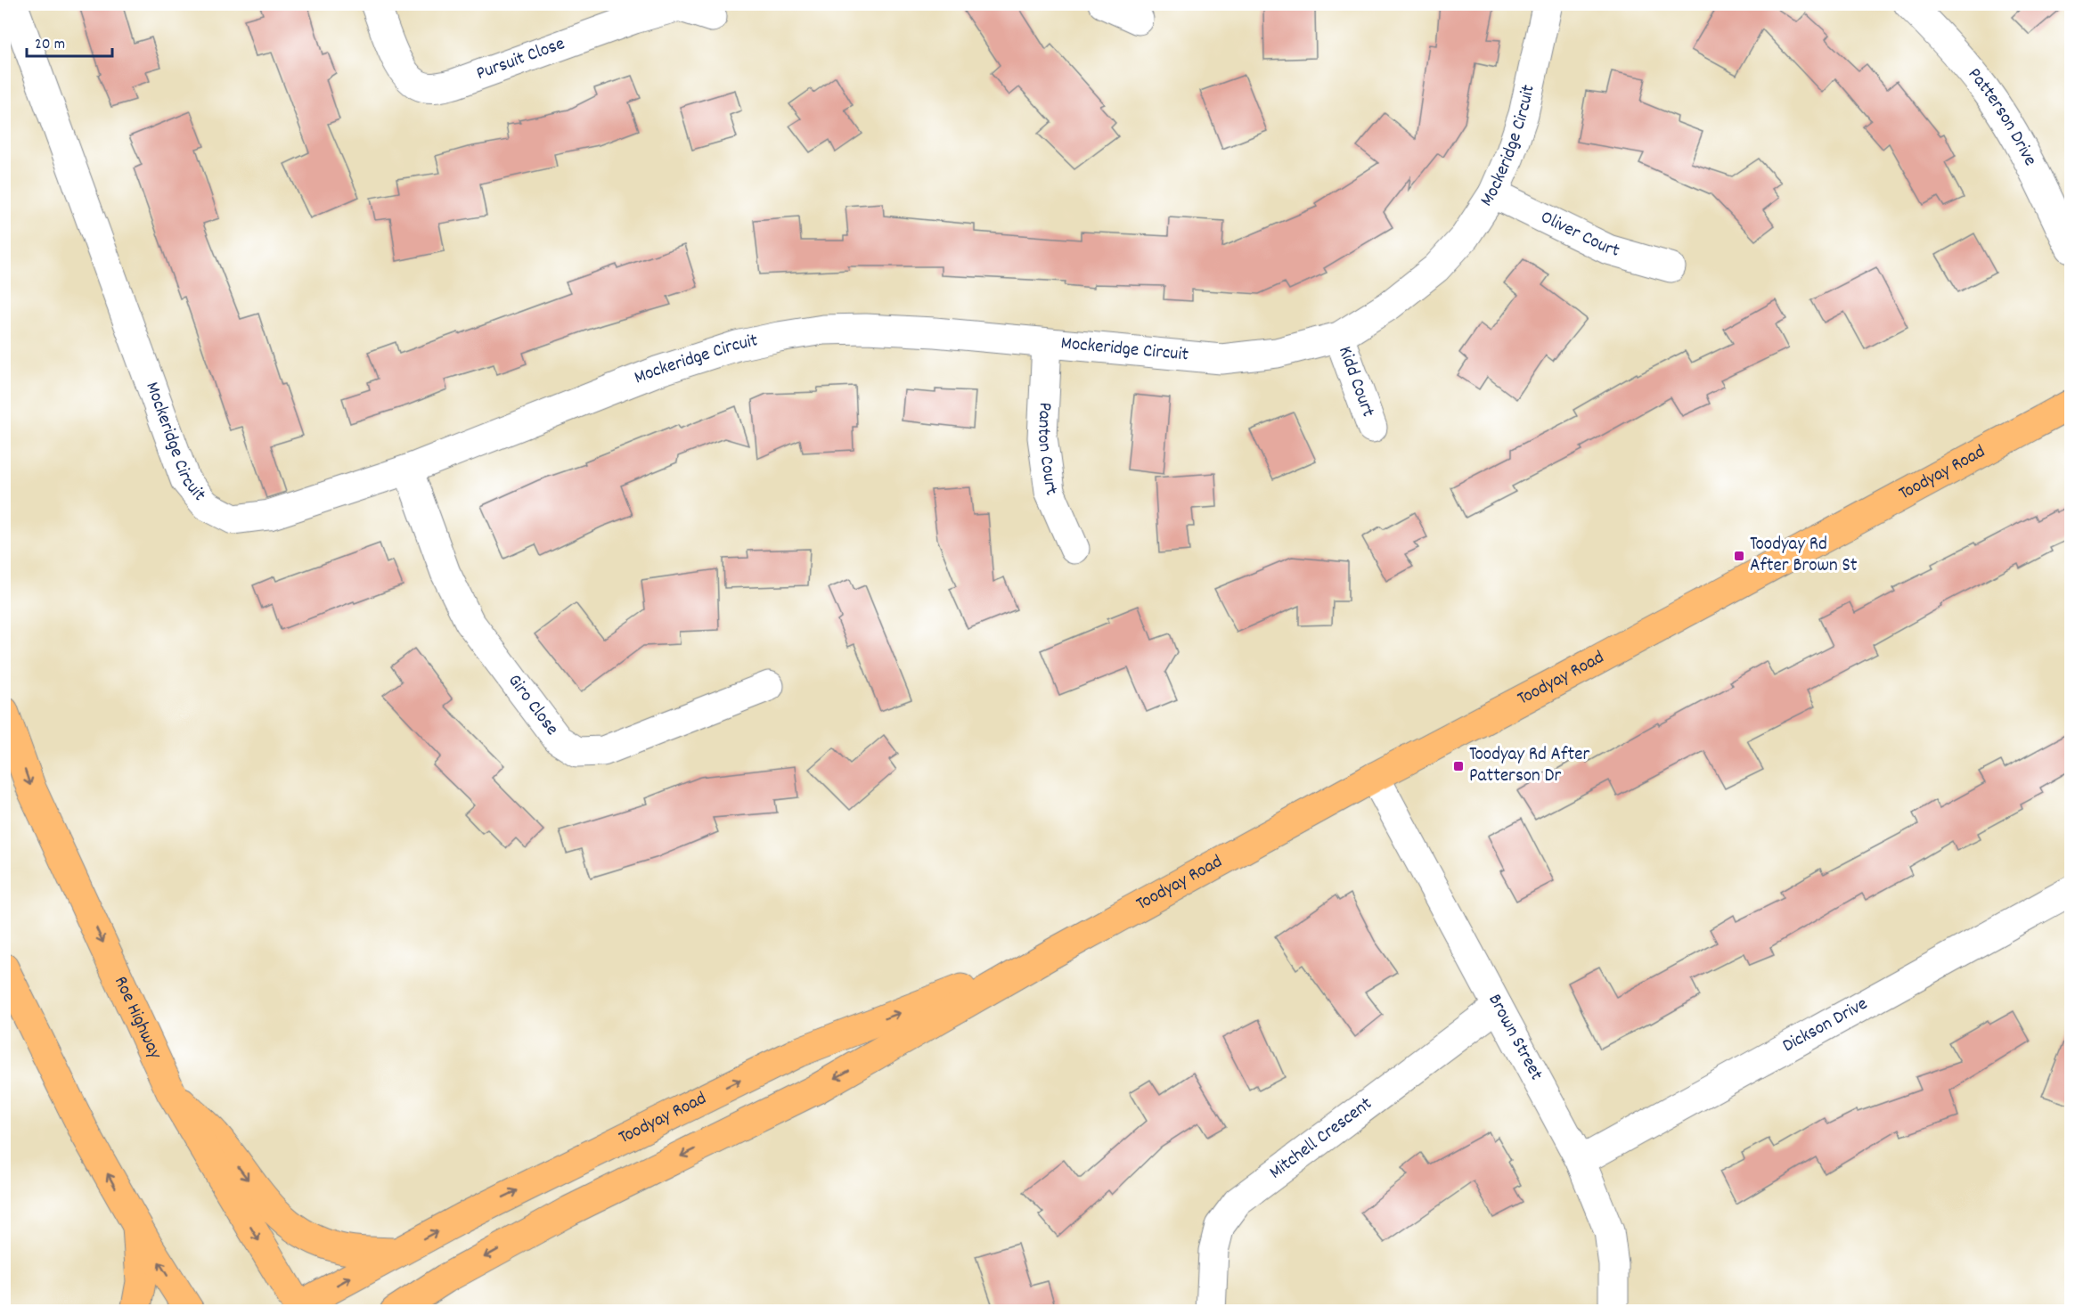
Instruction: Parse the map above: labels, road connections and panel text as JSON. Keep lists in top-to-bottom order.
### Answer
{
  "streets": {
    "main road": ["Toodyay Road", "Roe Highway"],
    "street": [
      "Pursuit Close",
      "Patterson Drive",
      "Mockeridge Circuit",
      "Oliver Court",
      "Kidd Court",
      "Panton Court",
      "Giro Close",
      "Dickson Drive",
      "Brown Street",
      "Mitchell Crescent"
    ]
  },
  "crossings": [
    ["Mockeridge Circuit", "Oliver Court"],
    ["Mockeridge Circuit", "Kidd Court"],
    ["Mockeridge Circuit", "Panton Court"],
    ["Mockeridge Circuit", "Giro Close"],
    ["Toodyay Road", "Roe Highway"],
    ["Toodyay Road", "Brown Street"],
    ["Dickson Drive", "Brown Street"],
    ["Brown Street", "Mitchell Crescent"]
  ],
  "places": {
    "transit": ["Toodyay Rd After Brown St", "Toodyay Rd After Patterson Dr"]
  },
  "scale_bar": "20 m"
}
